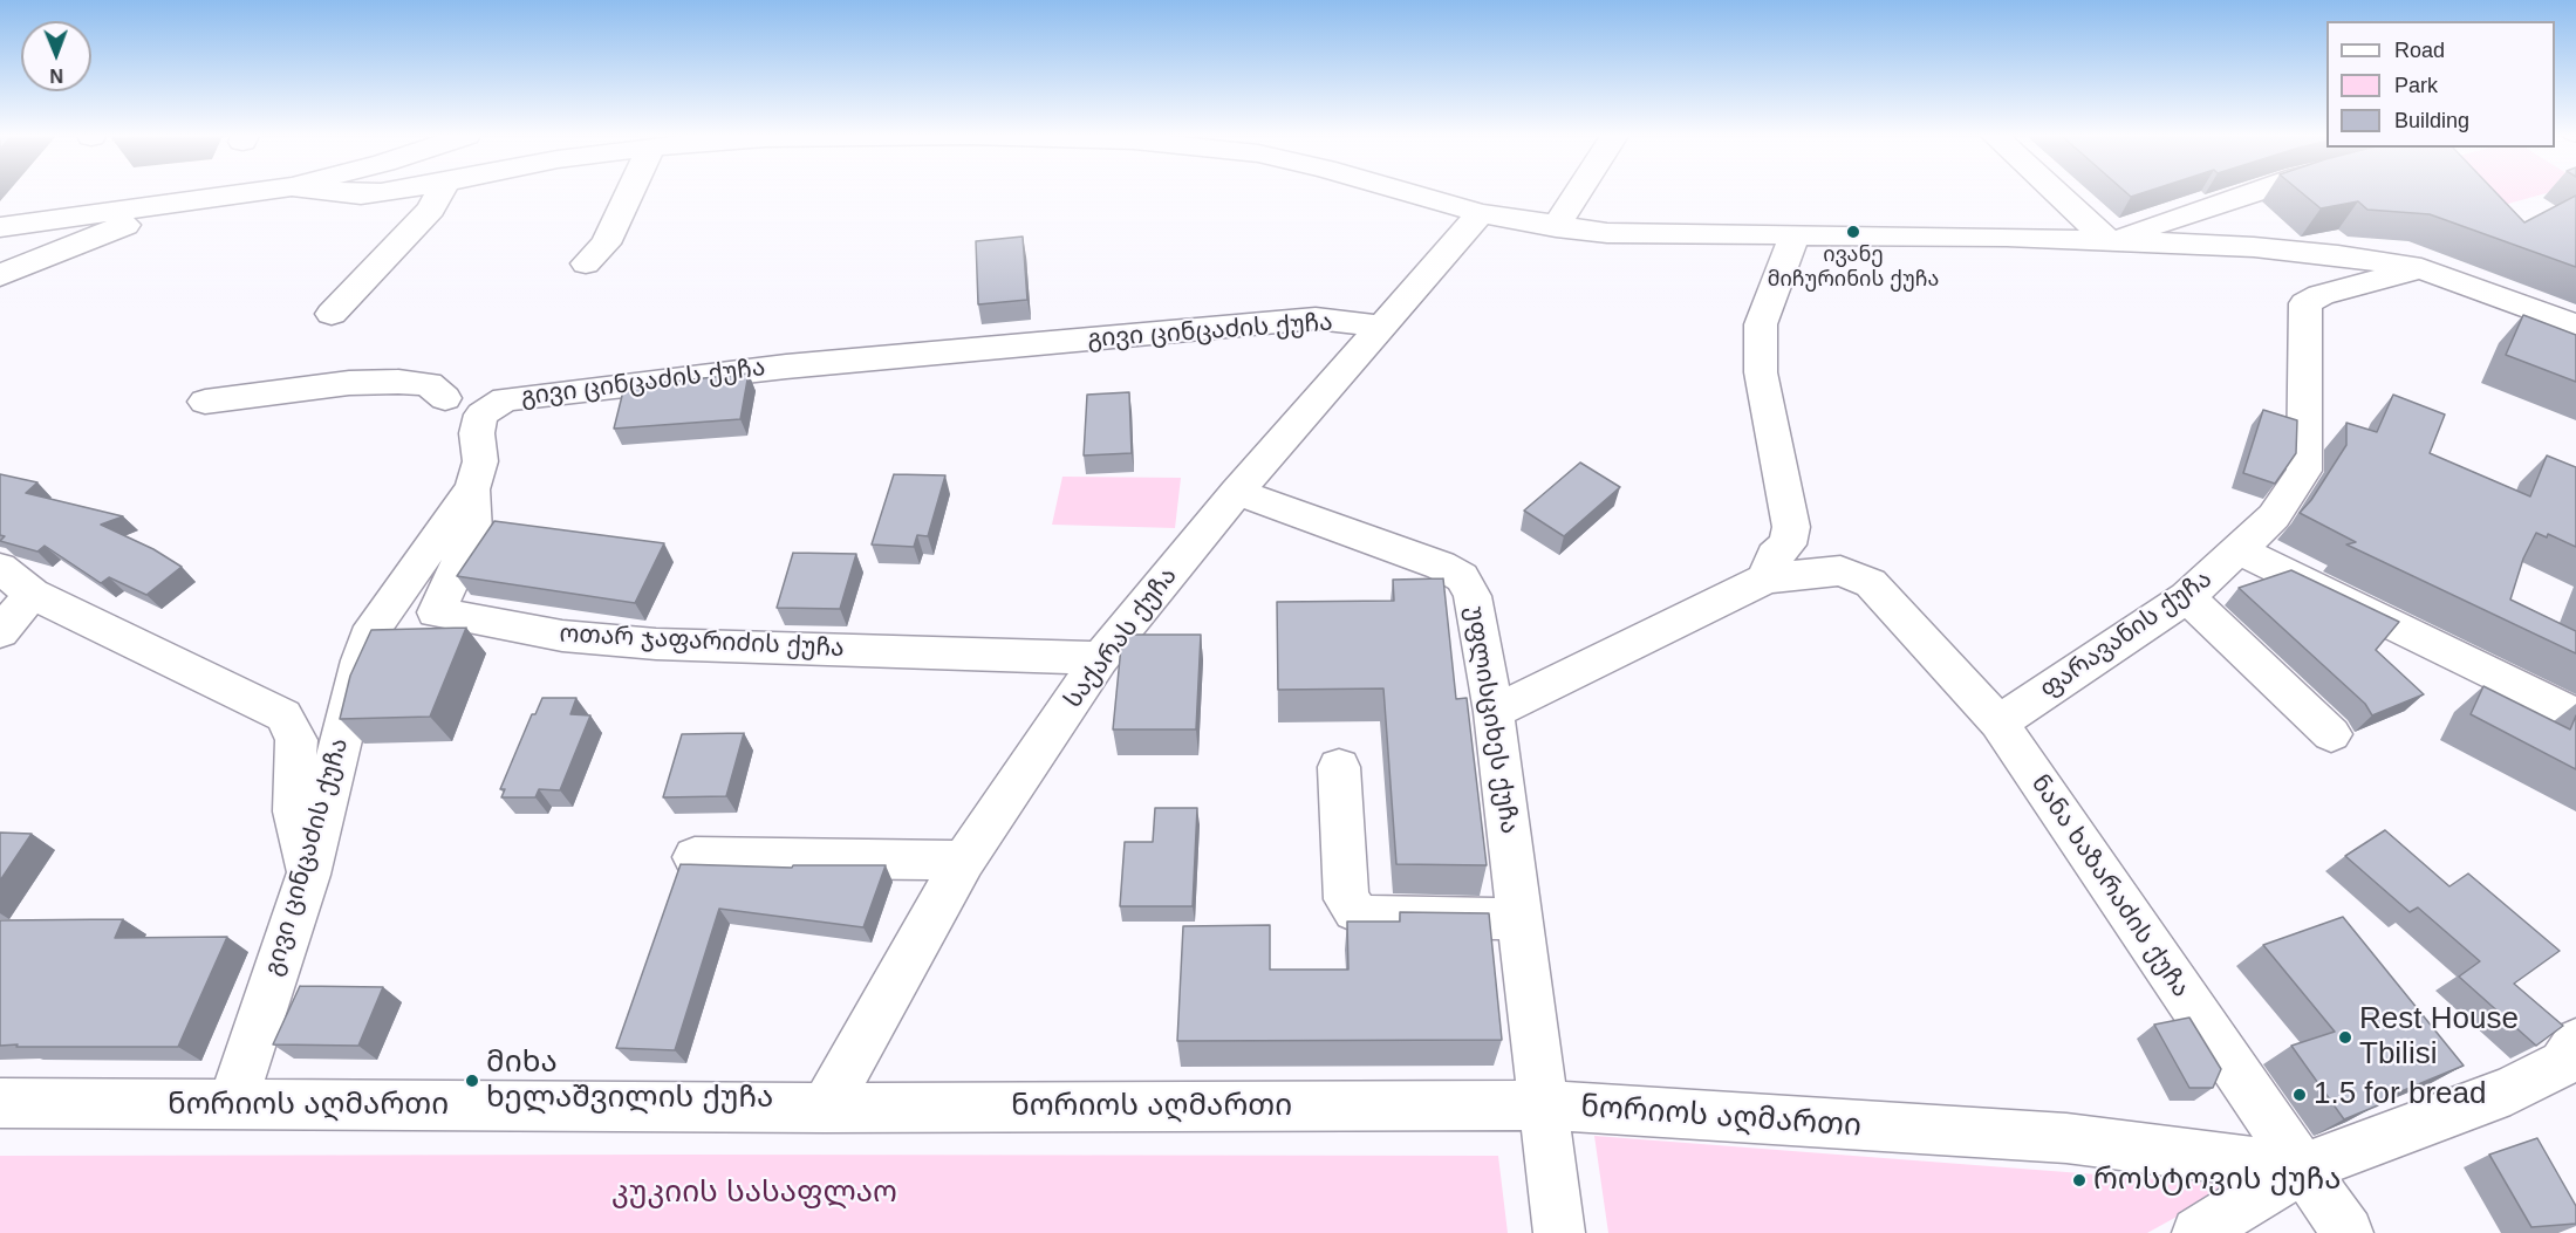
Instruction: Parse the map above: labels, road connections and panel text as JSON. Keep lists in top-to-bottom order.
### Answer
{
  "streets": {
    "street": [
      "გივი ცინცაძის ქუჩა",
      "ფარავანის ქუჩა",
      "საქარას ქუჩა",
      "ოთარ ჯაფარიძის ქუჩა",
      "უფლისციხეს ქუჩა",
      "ნანა ხაზარაძის ქუჩა",
      "ნორიოს აღმართი"
    ]
  },
  "crossings": [
    ["გივი ცინცაძის ქუჩა", "საქარას ქუჩა"],
    ["გივი ცინცაძის ქუჩა", "ოთარ ჯაფარიძის ქუჩა"],
    ["გივი ცინცაძის ქუჩა", "ნორიოს აღმართი"],
    ["ფარავანის ქუჩა", "ნანა ხაზარაძის ქუჩა"],
    ["საქარას ქუჩა", "ოთარ ჯაფარიძის ქუჩა"],
    ["საქარას ქუჩა", "უფლისციხეს ქუჩა"],
    ["საქარას ქუჩა", "ნორიოს აღმართი"],
    ["უფლისციხეს ქუჩა", "ნორიოს აღმართი"],
    ["ნანა ხაზარაძის ქუჩა", "ნორიოს აღმართი"]
  ],
  "parks": ["კუკიის სასაფლაო"],
  "places": [
    "ივანე მიჩურინის ქუჩა",
    "Rest House Tbilisi",
    "მიხა ხელაშვილის ქუჩა",
    "1.5 for bread",
    "როსტოვის ქუჩა"
  ],
  "legend": ["Road", "Park", "Building"],
  "north": "bottom"
}
